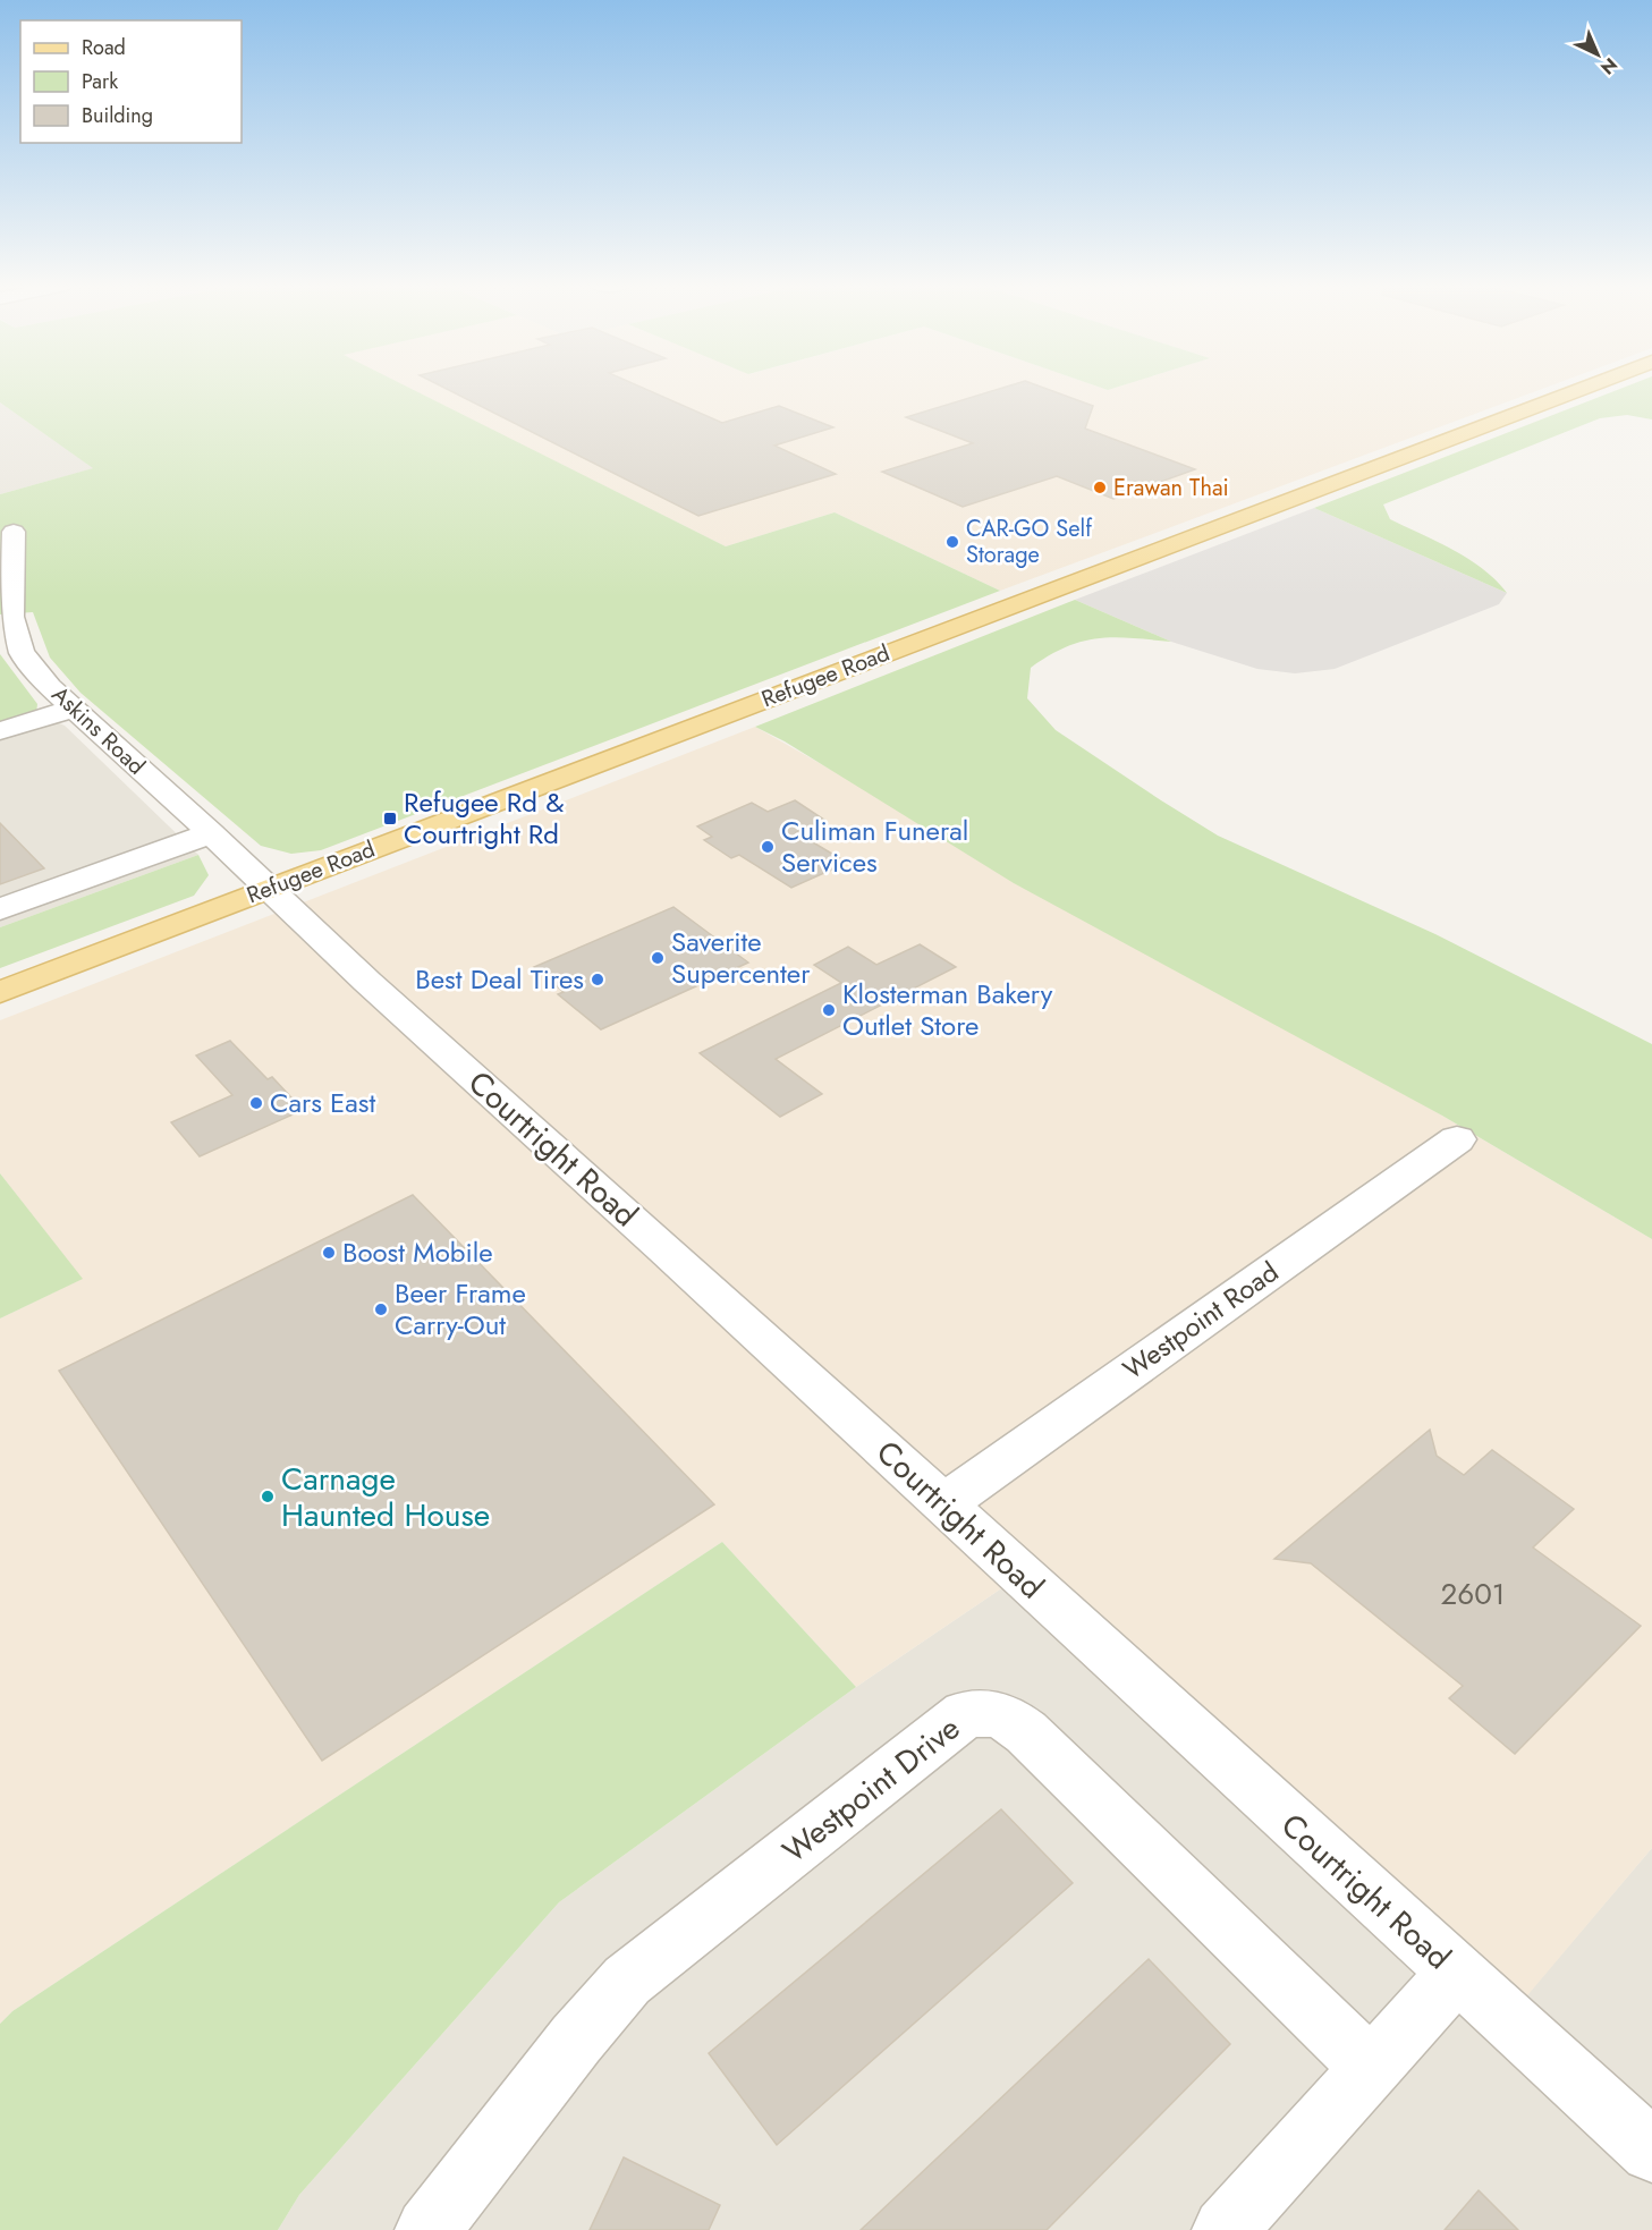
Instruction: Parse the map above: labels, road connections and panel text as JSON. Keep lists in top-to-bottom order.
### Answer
{
  "streets": {
    "main road": ["Refugee Road"],
    "street": [
      "Askins Road",
      "Courtright Road",
      "Westpoint Road",
      "Westpoint Drive"
    ]
  },
  "crossings": [
    ["Refugee Road", "Askins Road"],
    ["Refugee Road", "Courtright Road"],
    ["Askins Road", "Courtright Road"],
    ["Courtright Road", "Westpoint Road"]
  ],
  "places": {
    "other": [
      "Erawan Thai",
      "CAR-GO Self Storage",
      "Culiman Funeral Services",
      "Saverite Supercenter",
      "Best Deal Tires",
      "Klosterman Bakery Outlet Store",
      "Cars East",
      "Boost Mobile",
      "Beer Frame Carry-Out",
      "Carnage Haunted House"
    ],
    "transit": ["Refugee Rd & Courtright Rd"]
  },
  "house_numbers": ["2601"],
  "legend": ["Road", "Park", "Building"],
  "north": "bottom right"
}
